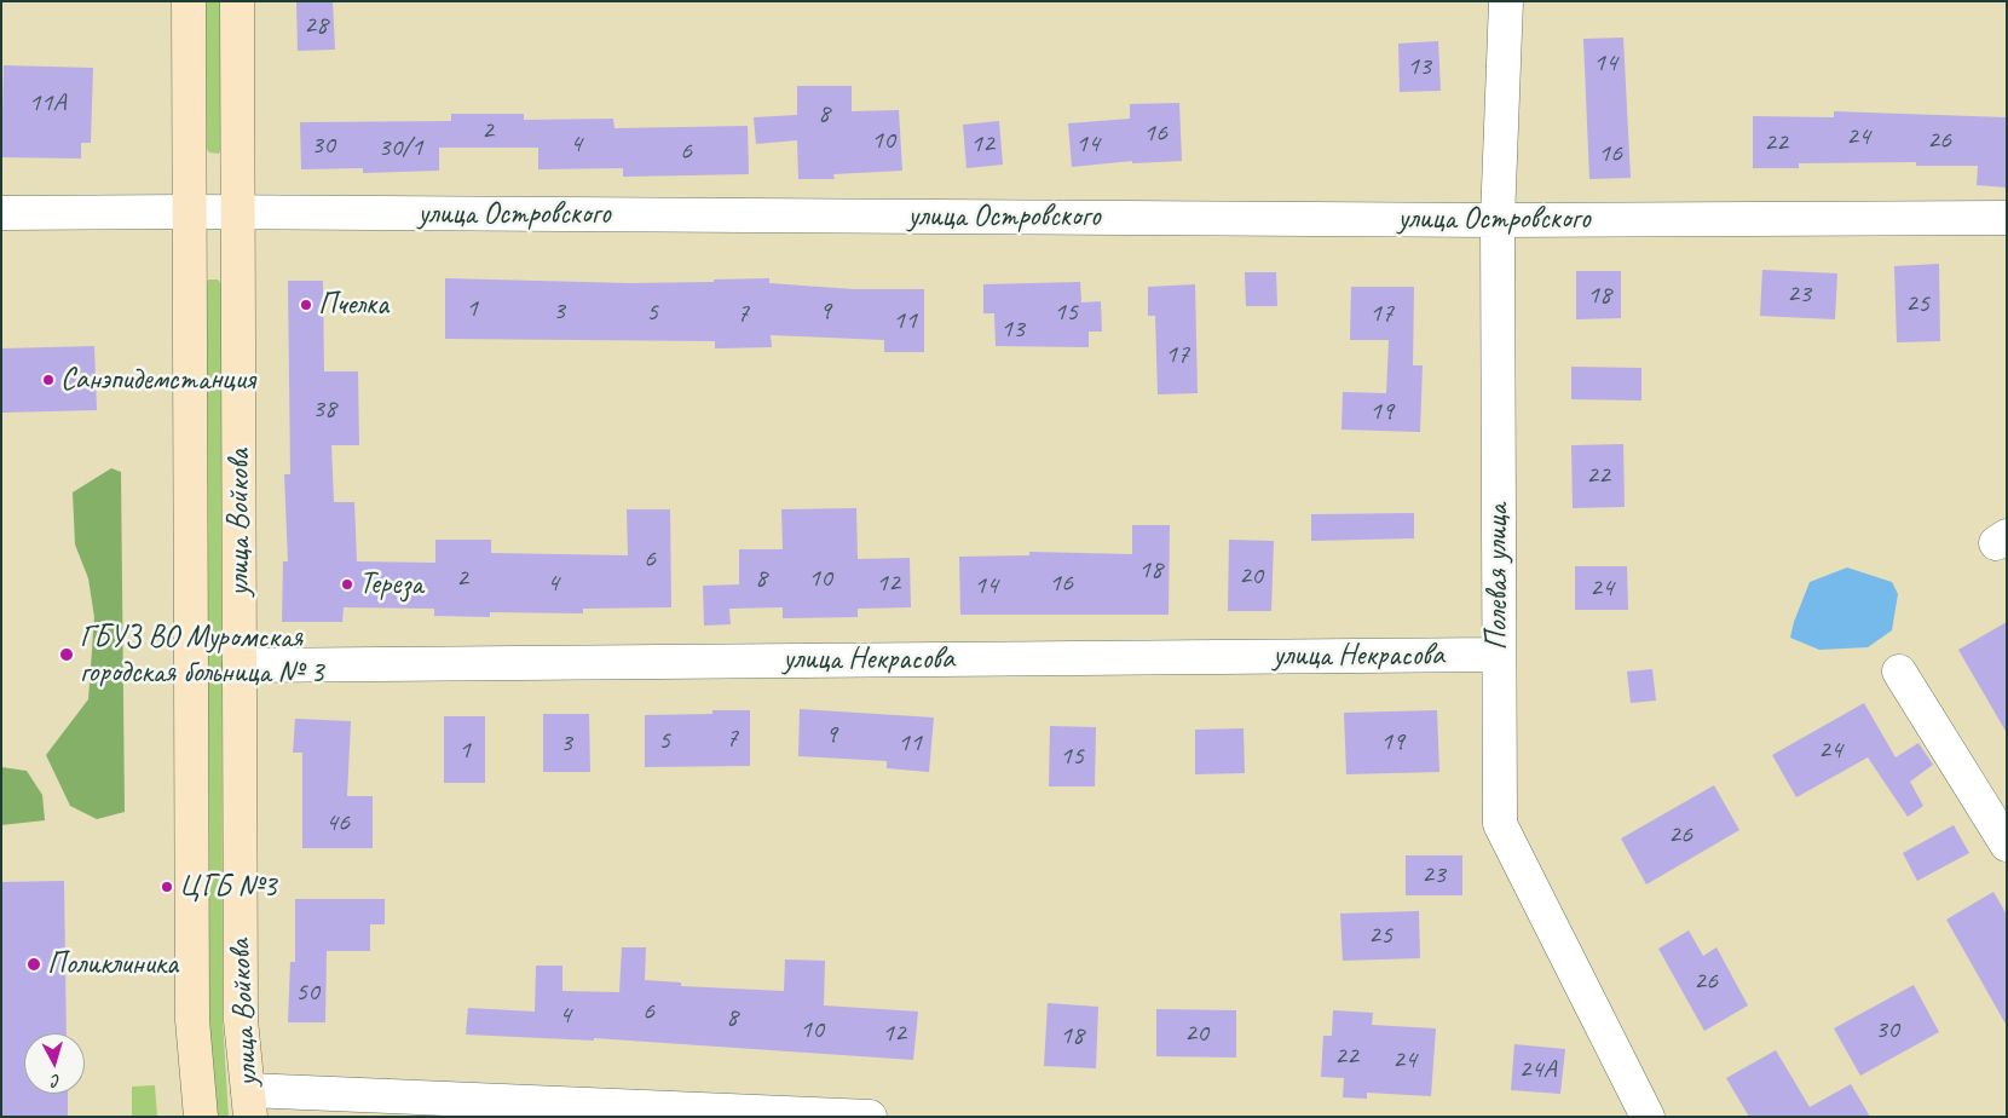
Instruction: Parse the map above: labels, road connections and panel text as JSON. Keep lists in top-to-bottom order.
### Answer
{
  "streets": {
    "main road": ["улица Войкова"],
    "street": ["улица Островского", "Полевая улица", "улица Некрасова"]
  },
  "crossings": [
    ["улица Островского", "улица Войкова"],
    ["улица Островского", "Полевая улица"],
    ["улица Войкова", "улица Некрасова"],
    ["Полевая улица", "улица Некрасова"]
  ],
  "places": [
    "Пчелка",
    "Cанэпидемстанция",
    "Тереза",
    "ГБУЗ ВО Муромская городская больница № 3",
    "ЦГБ №3",
    "Поликлиника"
  ],
  "house_numbers": [
    "28",
    "14",
    "13",
    "11А",
    "8",
    "2",
    "16",
    "24",
    "10",
    "26",
    "22",
    "4",
    "12",
    "14",
    "30",
    "30/1",
    "6",
    "16",
    "23",
    "18",
    "25",
    "1",
    "3",
    "9",
    "5",
    "15",
    "7",
    "17",
    "11",
    "13",
    "17",
    "38",
    "19",
    "22",
    "6",
    "18",
    "20",
    "2",
    "8",
    "10",
    "4",
    "12",
    "16",
    "14",
    "24",
    "9",
    "7",
    "5",
    "19",
    "3",
    "11",
    "1",
    "24",
    "15",
    "46",
    "26",
    "23",
    "25",
    "26",
    "50",
    "6",
    "4",
    "8",
    "10",
    "30",
    "12",
    "20",
    "18",
    "22",
    "24",
    "24А"
  ],
  "north": "bottom"
}
